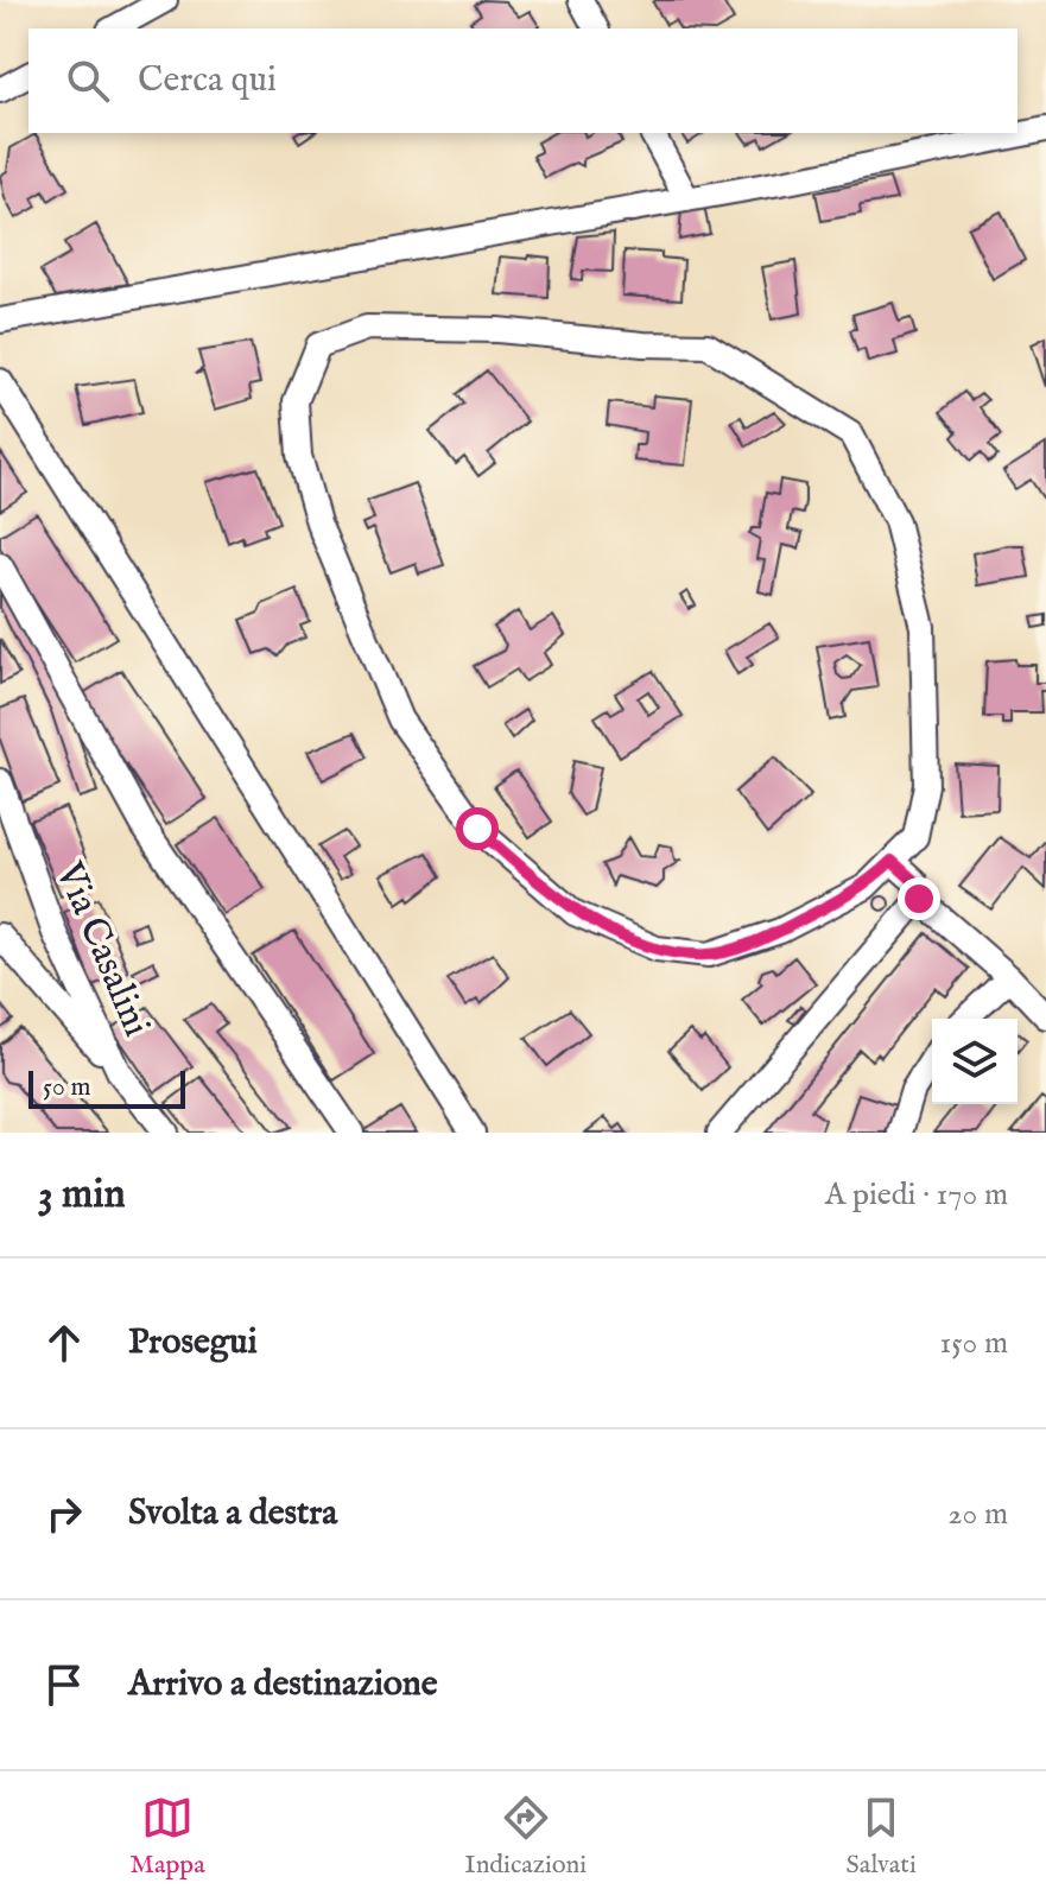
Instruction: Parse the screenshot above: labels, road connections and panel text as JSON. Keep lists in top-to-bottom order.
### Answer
{
  "streets": {
    "street": ["Via Casalini"]
  },
  "scale_bar": "50 m",
  "page": {
    "search": "Cerca qui",
    "scale": "50 m",
    "heading": ["3 min", "A piedi · 170 m"],
    "list": [
      ["Prosegui", "150 m"],
      ["Svolta a destra", "20 m"],
      "Arrivo a destinazione"
    ],
    "nav": ["Mappa", "Indicazioni", "Salvati"]
  }
}
